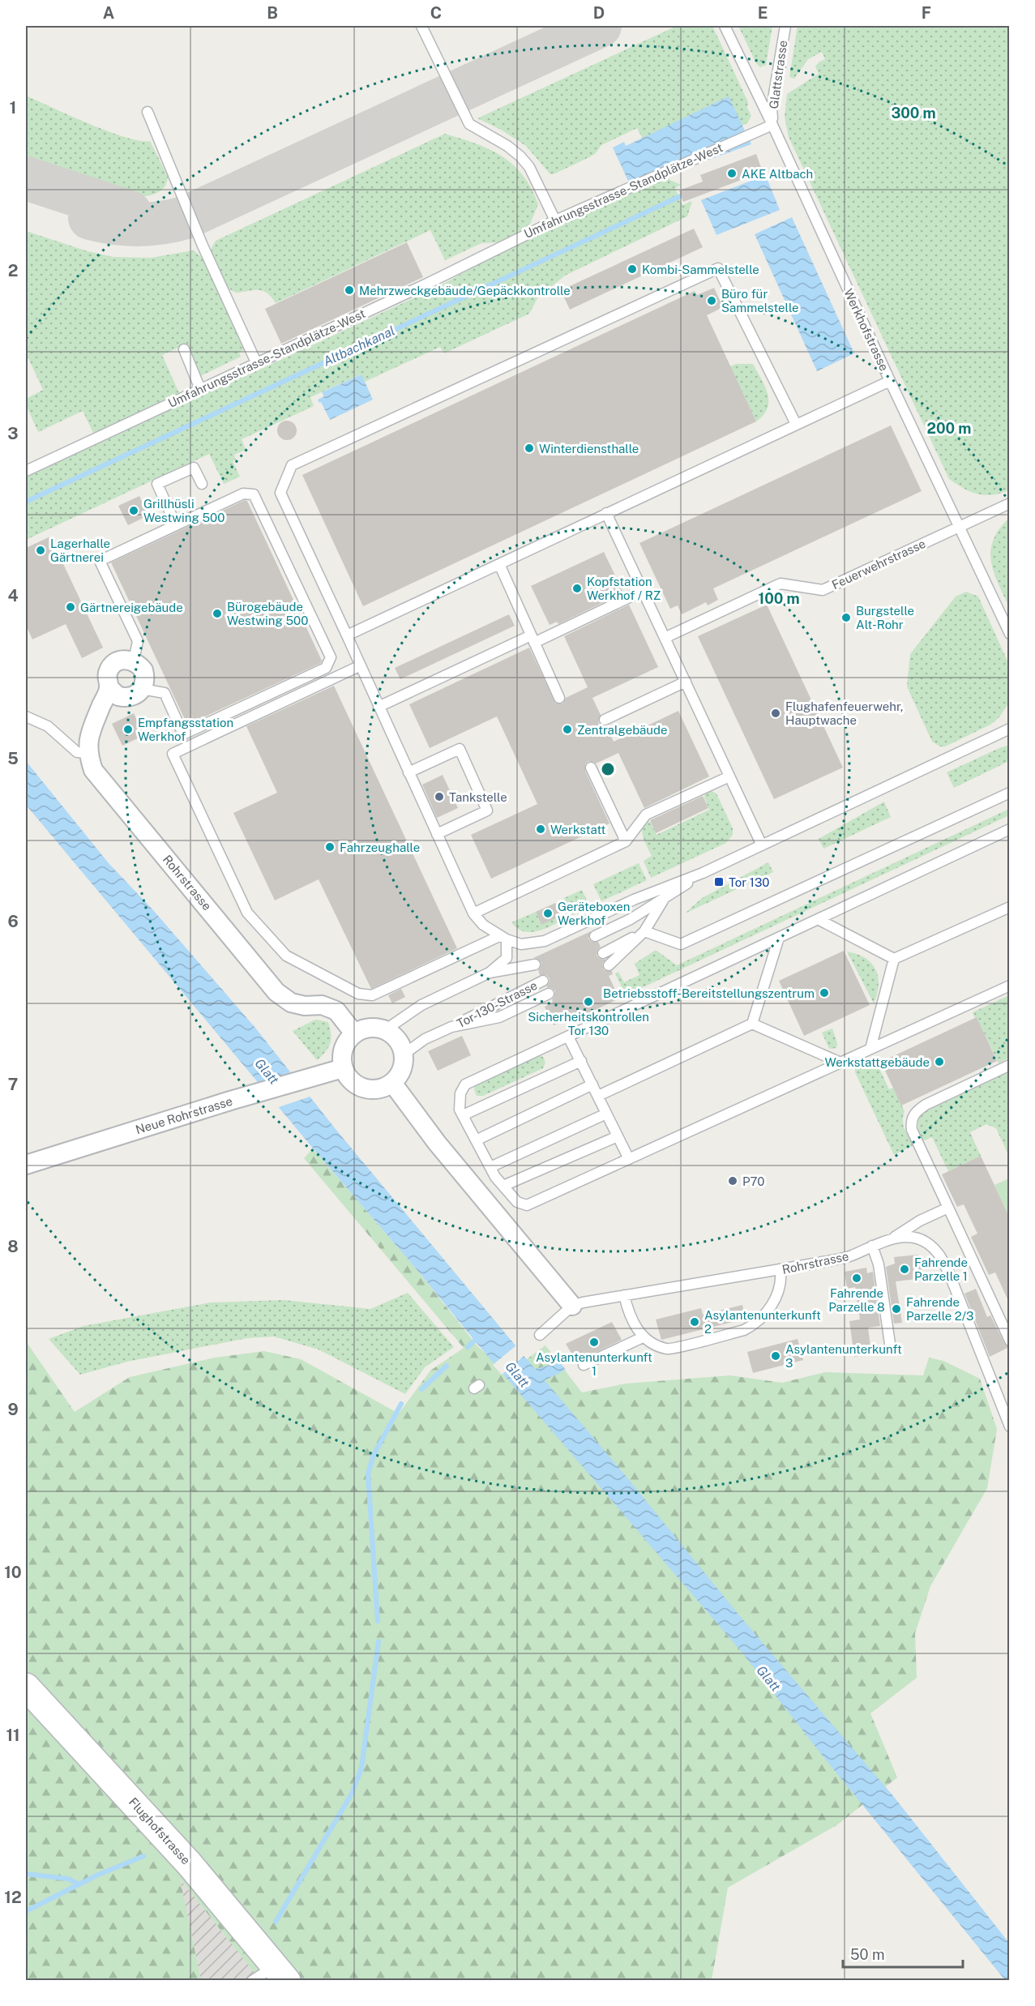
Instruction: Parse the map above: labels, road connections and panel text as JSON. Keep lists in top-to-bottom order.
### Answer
{
  "streets": {
    "main road": ["Flughofstrasse"],
    "street": ["Rohrstrasse", "Neue Rohrstrasse"],
    "lane": [
      "Glattstrasse",
      "Umfahrungsstrasse-Standplätze-West",
      "Werkhofstrasse",
      "Feuerwehrstrasse",
      "Tor-130-Strasse"
    ]
  },
  "crossings": [
    ["Glattstrasse", "Umfahrungsstrasse-Standplätze-West"],
    ["Glattstrasse", "Werkhofstrasse"],
    ["Umfahrungsstrasse-Standplätze-West", "Werkhofstrasse"],
    ["Werkhofstrasse", "Feuerwehrstrasse"],
    ["Rohrstrasse", "Tor-130-Strasse"],
    ["Rohrstrasse", "Neue Rohrstrasse"],
    ["Tor-130-Strasse", "Neue Rohrstrasse"]
  ],
  "water": ["Altbachkanal", "Glatt"],
  "places": {
    "other": [
      "AKE Altbach",
      "Kombi-Sammelstelle",
      "Mehrzweckgebäude/Gepäckkontrolle",
      "Büro für Sammelstelle",
      "Winterdiensthalle",
      "Grillhüsli Westwing 500",
      "Lagerhalle Gärtnerei",
      "Kopfstation Werkhof / RZ",
      "Gärtnereigebäude",
      "Bürogebäude Westwing 500",
      "Burgstelle Alt-Rohr",
      "Flughafenfeuerwehr, Hauptwache",
      "Empfangsstation Werkhof",
      "Zentralgebäude",
      "Tankstelle",
      "Werkstatt",
      "Fahrzeughalle",
      "Geräteboxen Werkhof",
      "Betriebsstoff-Bereitstellungszentrum",
      "Sicherheitskontrollen Tor 130",
      "Werkstattgebäude",
      "P70",
      "Fahrende Parzelle 1",
      "Fahrende Parzelle 8",
      "Fahrende Parzelle 2/3",
      "Asylantenunterkunft 2",
      "Asylantenunterkunft 1",
      "Asylantenunterkunft 3"
    ],
    "transit": ["Tor 130"]
  },
  "scale_bar": "50 m",
  "grid": {
    "columns": [
      "A",
      "B",
      "C",
      "D",
      "E",
      "F"
    ],
    "rows": [
      "1",
      "2",
      "3",
      "4",
      "5",
      "6",
      "7",
      "8",
      "9",
      "10",
      "11",
      "12"
    ]
  },
  "rings": ["300 m", "200 m", "100 m"]
}
